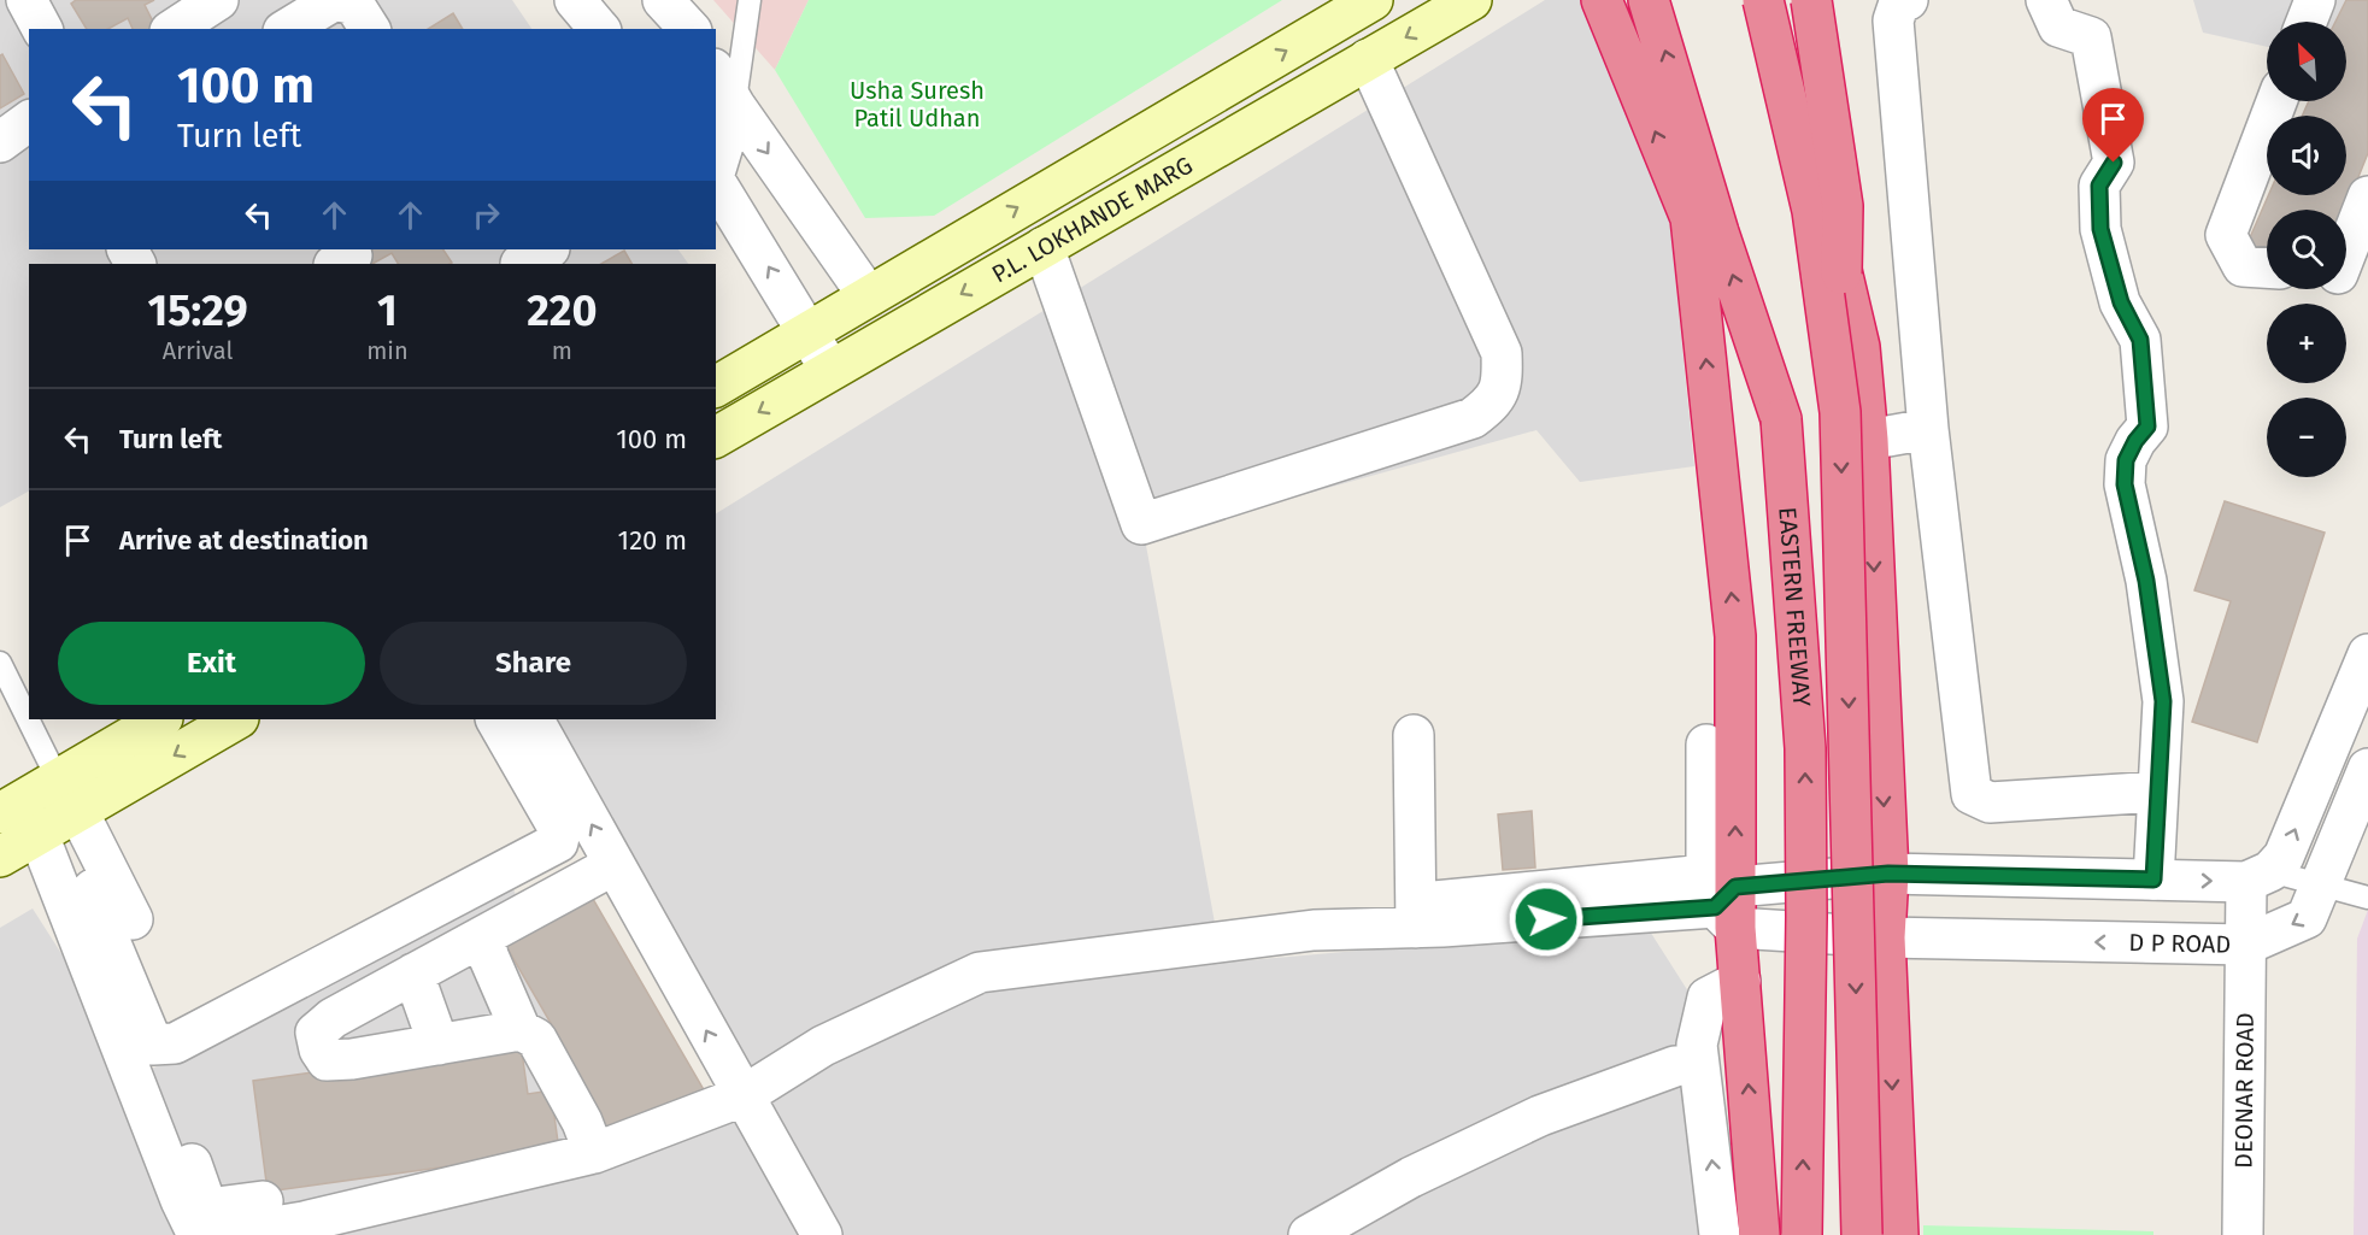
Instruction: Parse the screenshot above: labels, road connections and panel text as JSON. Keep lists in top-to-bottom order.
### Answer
{
  "streets": {
    "highway": ["EASTERN FREEWAY"],
    "main road": ["P.L. LOKHANDE MARG"],
    "street": ["D P ROAD", "DEONAR ROAD"]
  },
  "crossings": [
    ["D P ROAD", "DEONAR ROAD"]
  ],
  "parks": ["Usha Suresh Patil Udhan"],
  "north": "top left",
  "page": {
    "map_buttons": ["+", "−"],
    "turn": ["100 m", "Turn left"],
    "eta": [
      "15:29",
      "Arrival",
      "1",
      "min",
      "220",
      "m"
    ],
    "list": [
      {
        "name": "Turn left",
        "value": "100 m"
      },
      {
        "name": "Arrive at destination",
        "value": "120 m"
      }
    ],
    "buttons": ["Exit", "Share"]
  }
}
